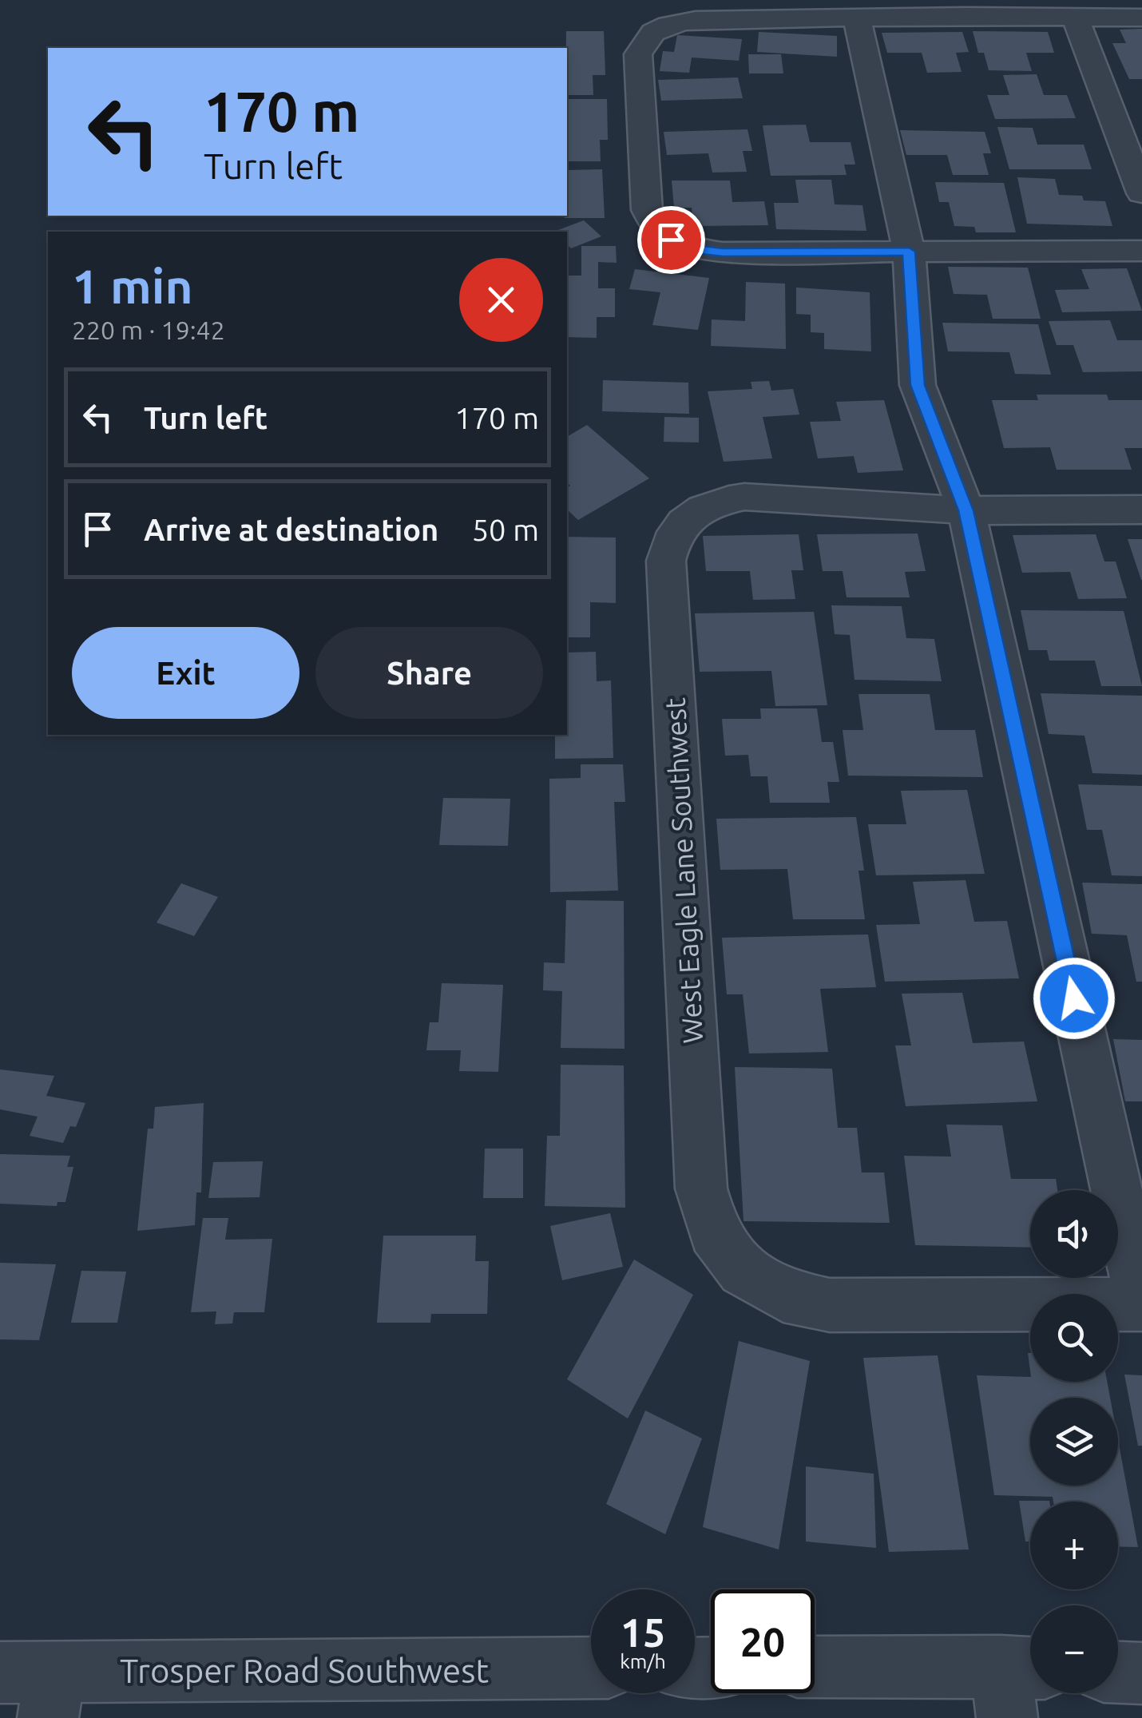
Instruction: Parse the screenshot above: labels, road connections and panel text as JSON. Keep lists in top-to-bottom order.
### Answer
{
  "streets": {
    "street": ["West Eagle Lane Southwest", "Trosper Road Southwest"]
  },
  "page": {
    "turn": ["170 m", "Turn left"],
    "heading": ["1 min", "220 m · 19:42"],
    "list": [
      {
        "name": "Turn left",
        "value": "170 m"
      },
      {
        "name": "Arrive at destination",
        "value": "50 m"
      }
    ],
    "buttons": ["Exit", "Share"],
    "map_buttons": ["+", "−"],
    "speed": "15 km/h",
    "limit": "20"
  }
}
